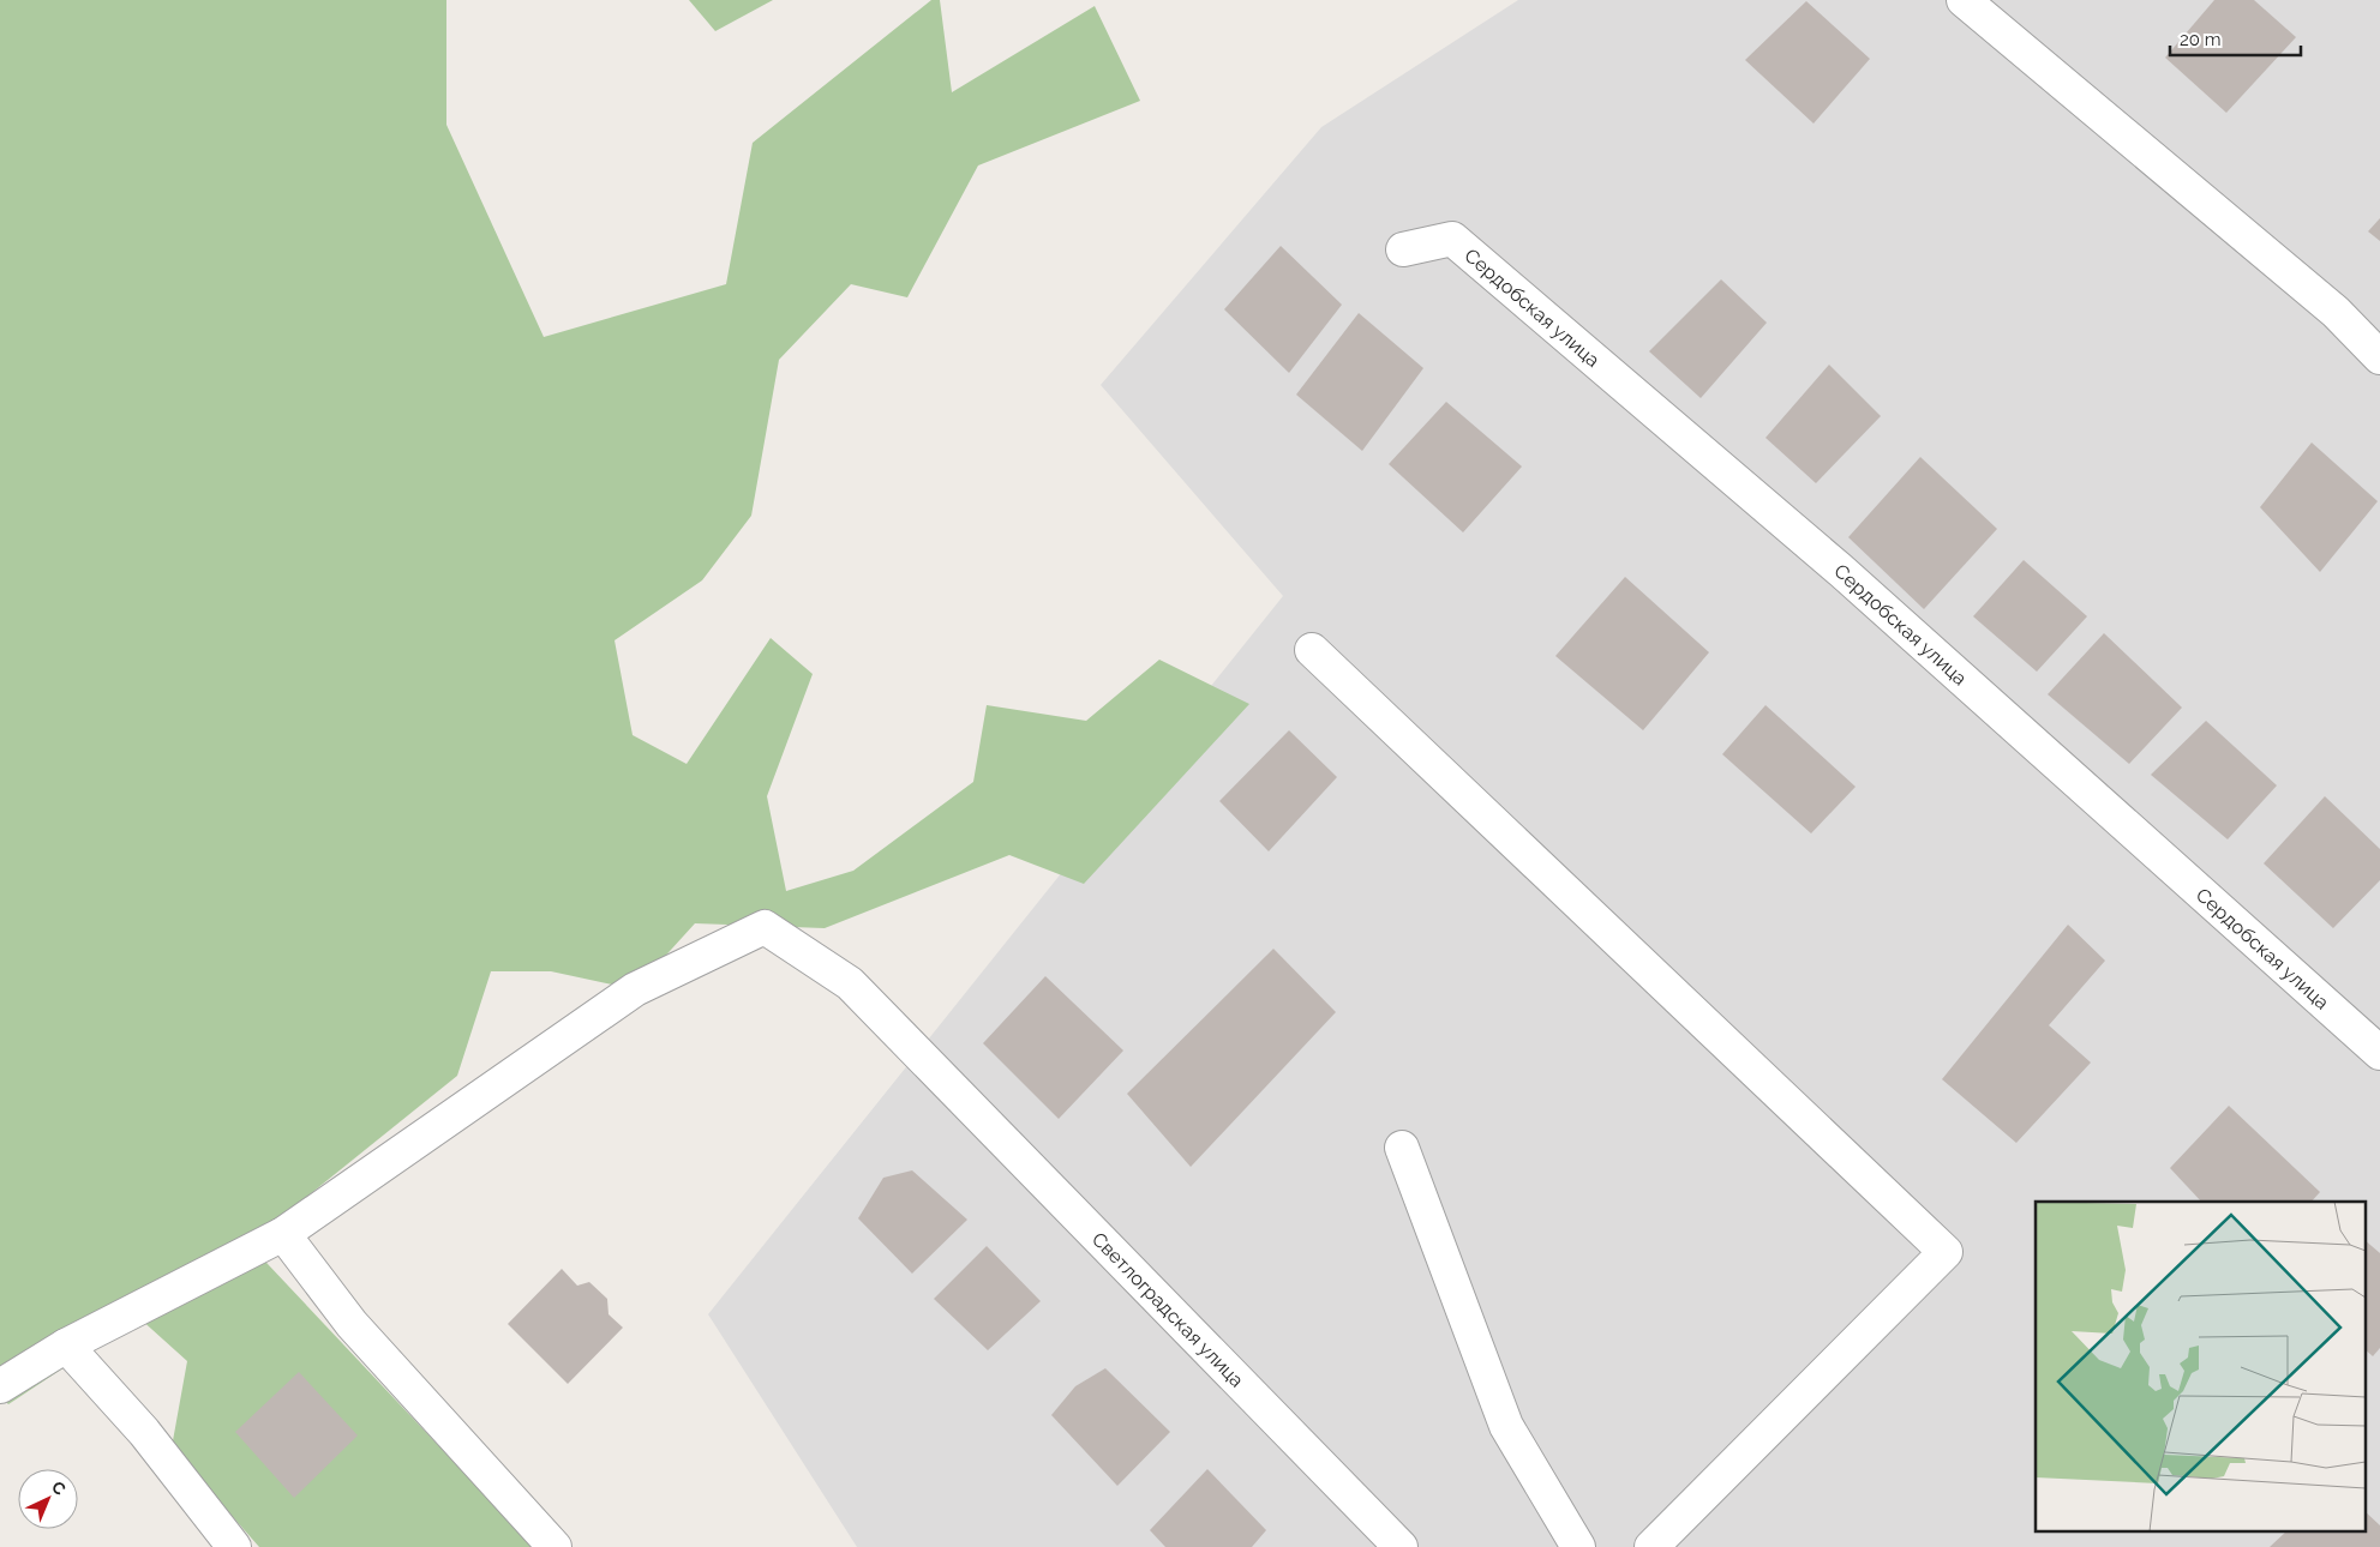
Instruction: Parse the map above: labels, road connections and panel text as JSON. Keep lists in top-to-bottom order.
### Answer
{
  "streets": {
    "street": ["Сердобская улица", "Светлоградская улица"]
  },
  "scale_bar": "20 m",
  "north": "top right"
}
